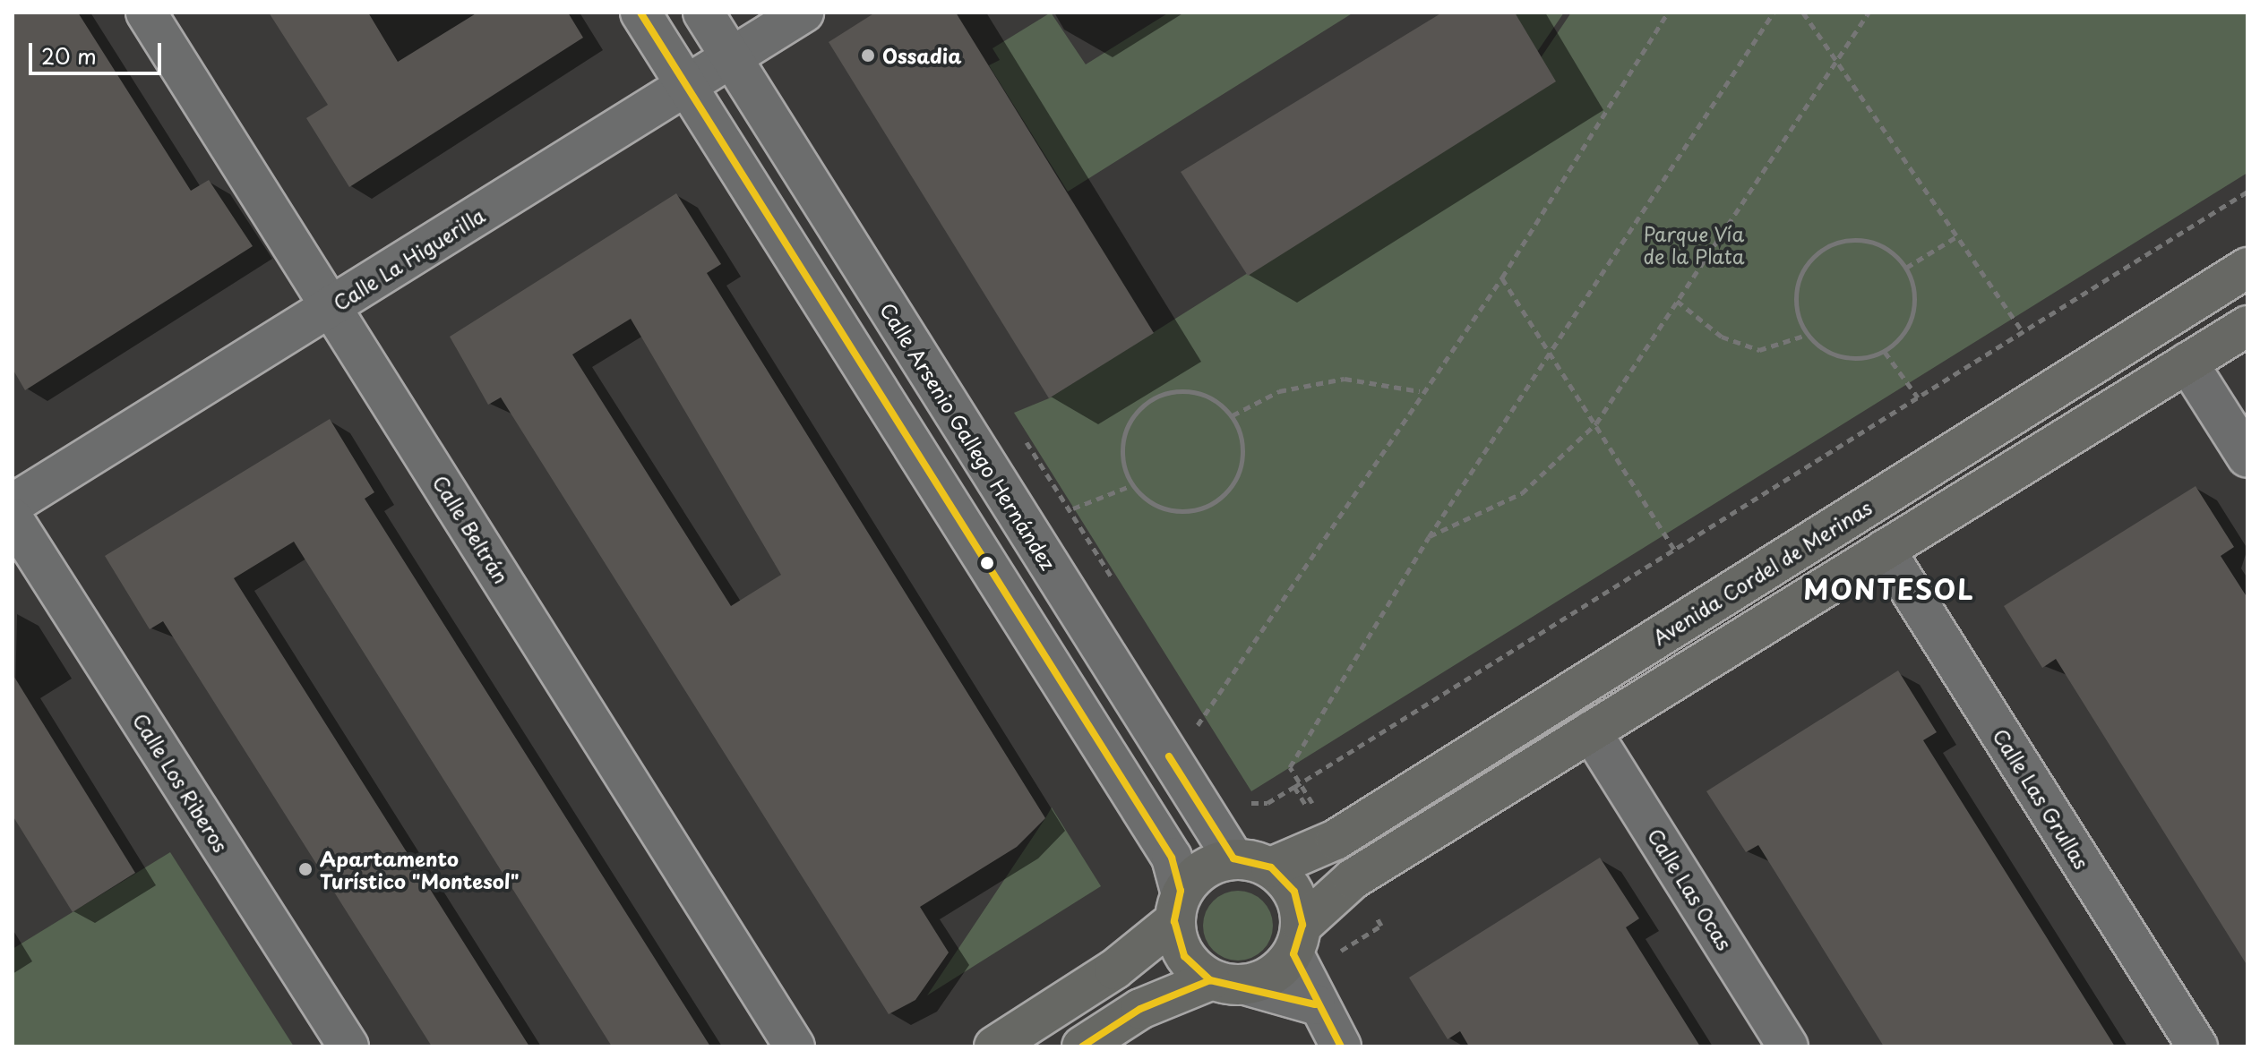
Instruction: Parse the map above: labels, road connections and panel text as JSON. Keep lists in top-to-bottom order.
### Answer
{
  "streets": {
    "main road": ["Avenida Cordel de Merinas"],
    "street": [
      "Calle La Higuerilla",
      "Calle Arsenio Gallego Hernández",
      "Calle Beltrán",
      "Calle Los Riberos",
      "Calle Las Grullas",
      "Calle Las Ocas"
    ]
  },
  "crossings": [
    ["Calle La Higuerilla", "Calle Arsenio Gallego Hernández"],
    ["Calle La Higuerilla", "Calle Beltrán"],
    ["Calle Arsenio Gallego Hernández", "Avenida Cordel de Merinas"]
  ],
  "districts": ["MONTESOL"],
  "parks": ["Parque Vía de la Plata"],
  "places": ["Ossadia", "Apartamento Turístico \"Montesol\""],
  "scale_bar": "20 m"
}
